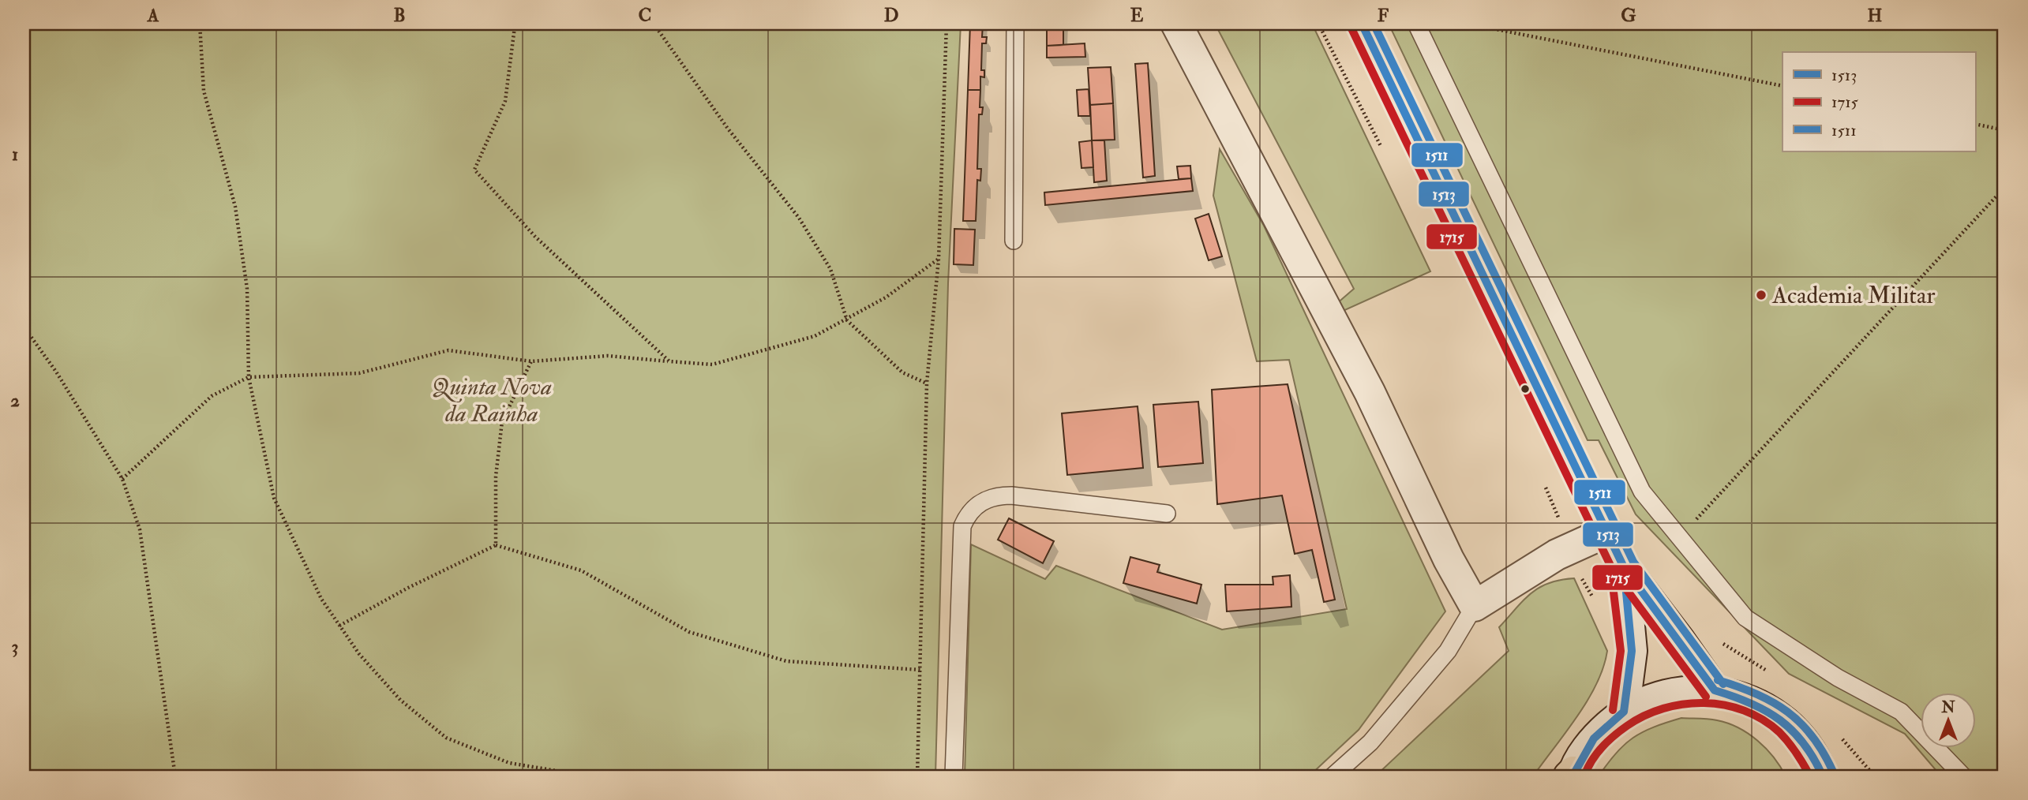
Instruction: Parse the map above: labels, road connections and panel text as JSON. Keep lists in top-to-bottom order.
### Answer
{
  "parks": ["Quinta Nova da Rainha"],
  "places": ["Academia Militar"],
  "lines": ["transit line 1513", "transit line 1511", "transit line 1715"],
  "legend": ["1513", "1715", "1511"],
  "north": "top",
  "grid": {
    "columns": [
      "A",
      "B",
      "C",
      "D",
      "E",
      "F",
      "G",
      "H"
    ],
    "rows": ["1", "2", "3"]
  }
}
